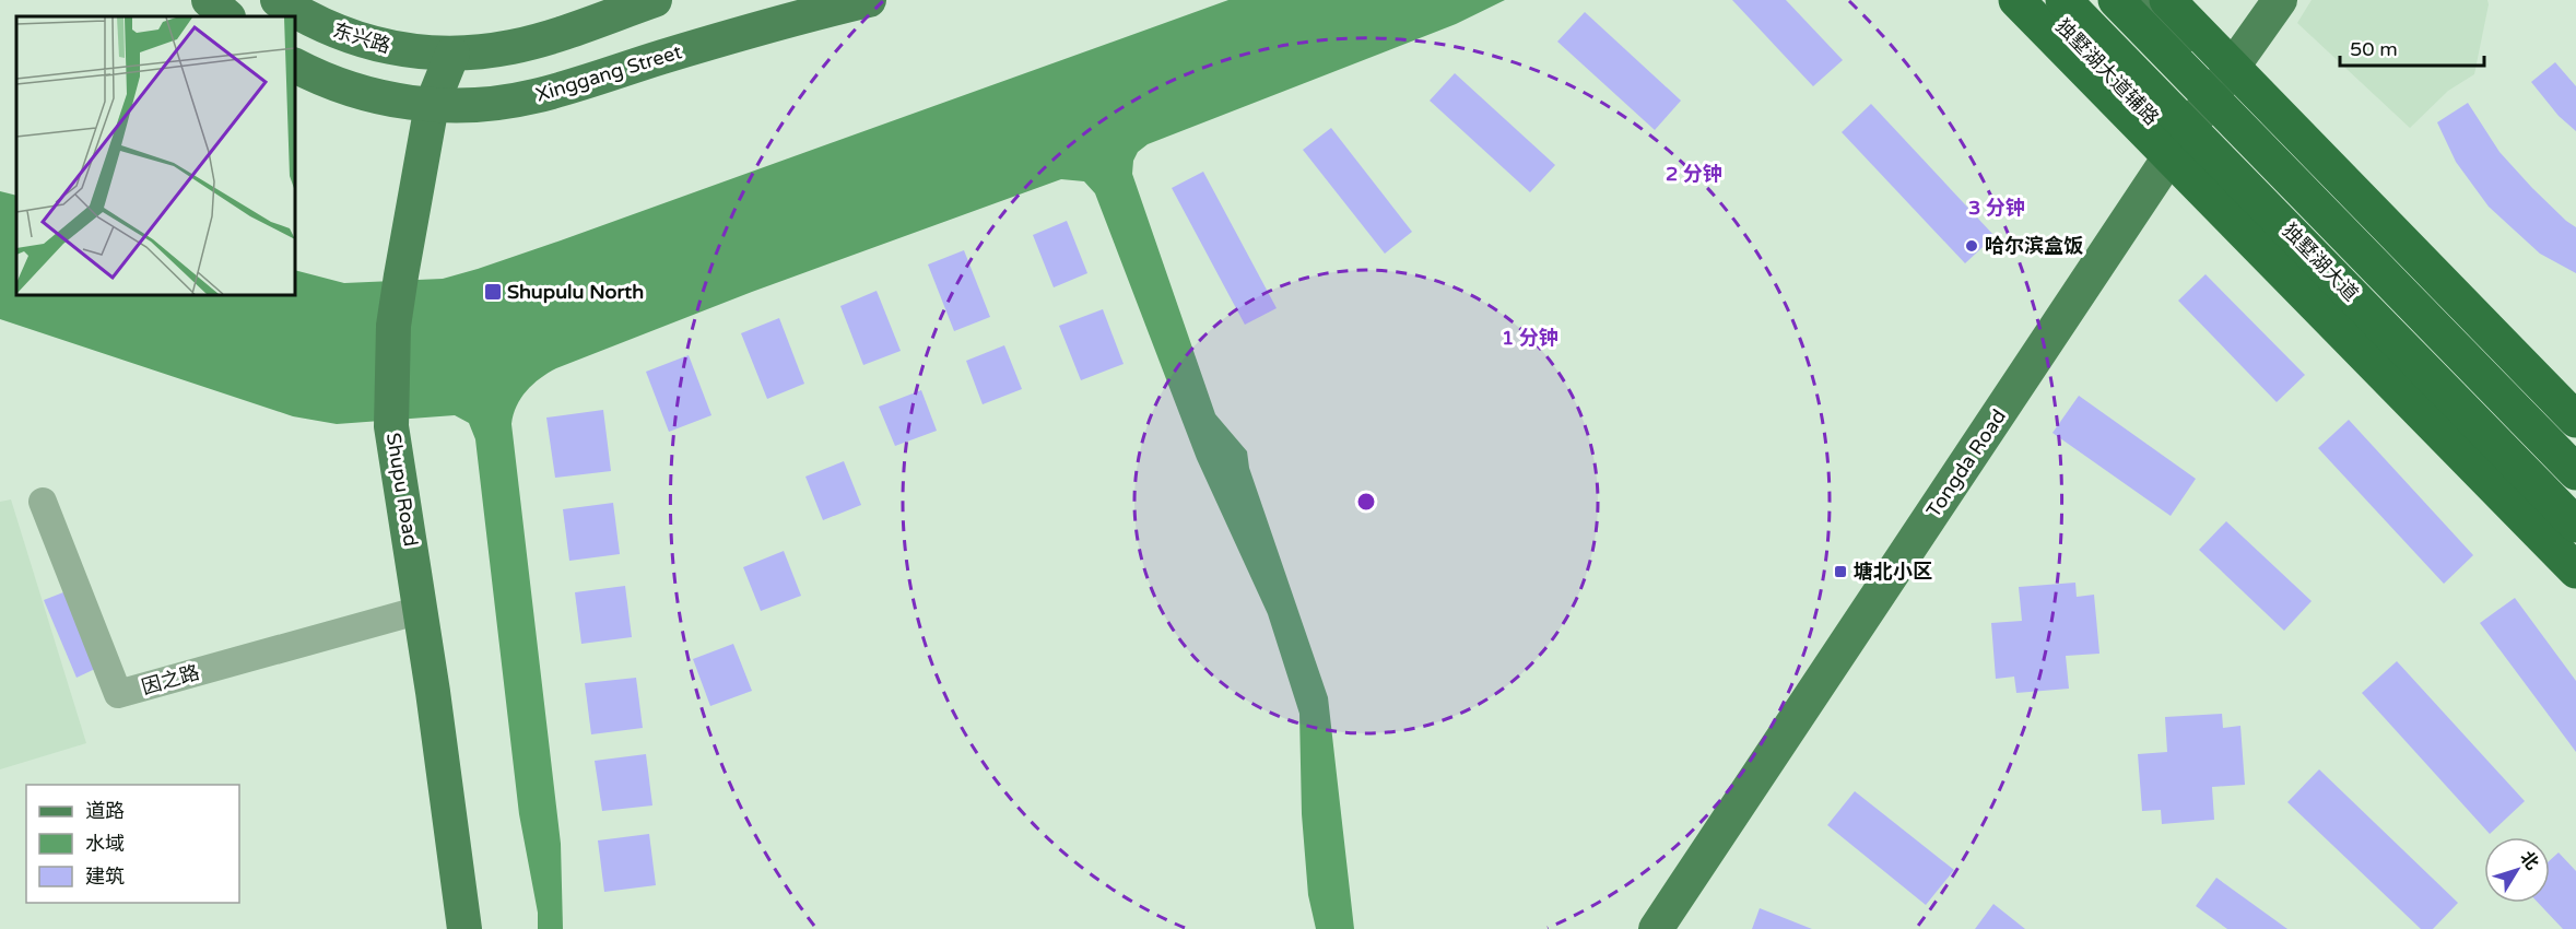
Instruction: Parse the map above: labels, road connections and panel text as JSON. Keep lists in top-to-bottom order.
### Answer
{
  "streets": {
    "highway": ["独墅湖大道"],
    "main road": [
      "东兴路",
      "独墅湖大道辅路",
      "Xinggang Street",
      "Tongda Road",
      "Shupu Road"
    ],
    "street": ["因之路"]
  },
  "crossings": [
    ["东兴路", "Shupu Road"],
    ["独墅湖大道辅路", "Tongda Road"],
    ["Xinggang Street", "Shupu Road"],
    ["Shupu Road", "因之路"]
  ],
  "places": {
    "other": ["哈尔滨盒饭"],
    "transit": ["Shupulu North", "塘北小区"]
  },
  "legend": ["道路", "水域", "建筑"],
  "scale_bar": "50 m",
  "north": "top right",
  "rings": ["2 分钟", "3 分钟", "1 分钟"]
}
